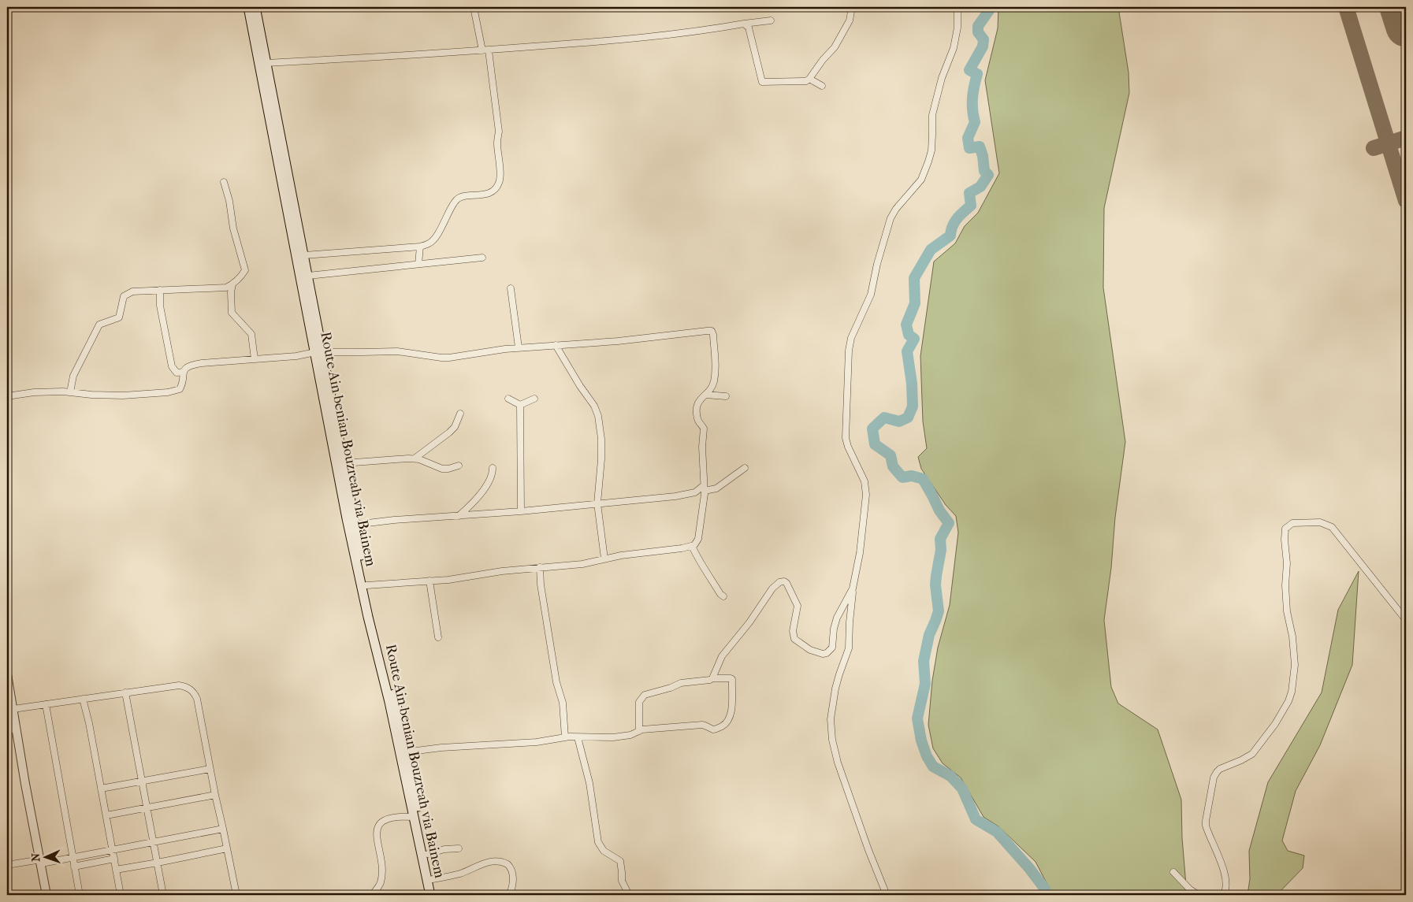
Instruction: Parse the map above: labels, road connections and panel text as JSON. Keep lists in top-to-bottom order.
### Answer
{
  "streets": {
    "main road": ["Route Ain benian Bouzreah via Bainem"]
  },
  "north": "left"
}
